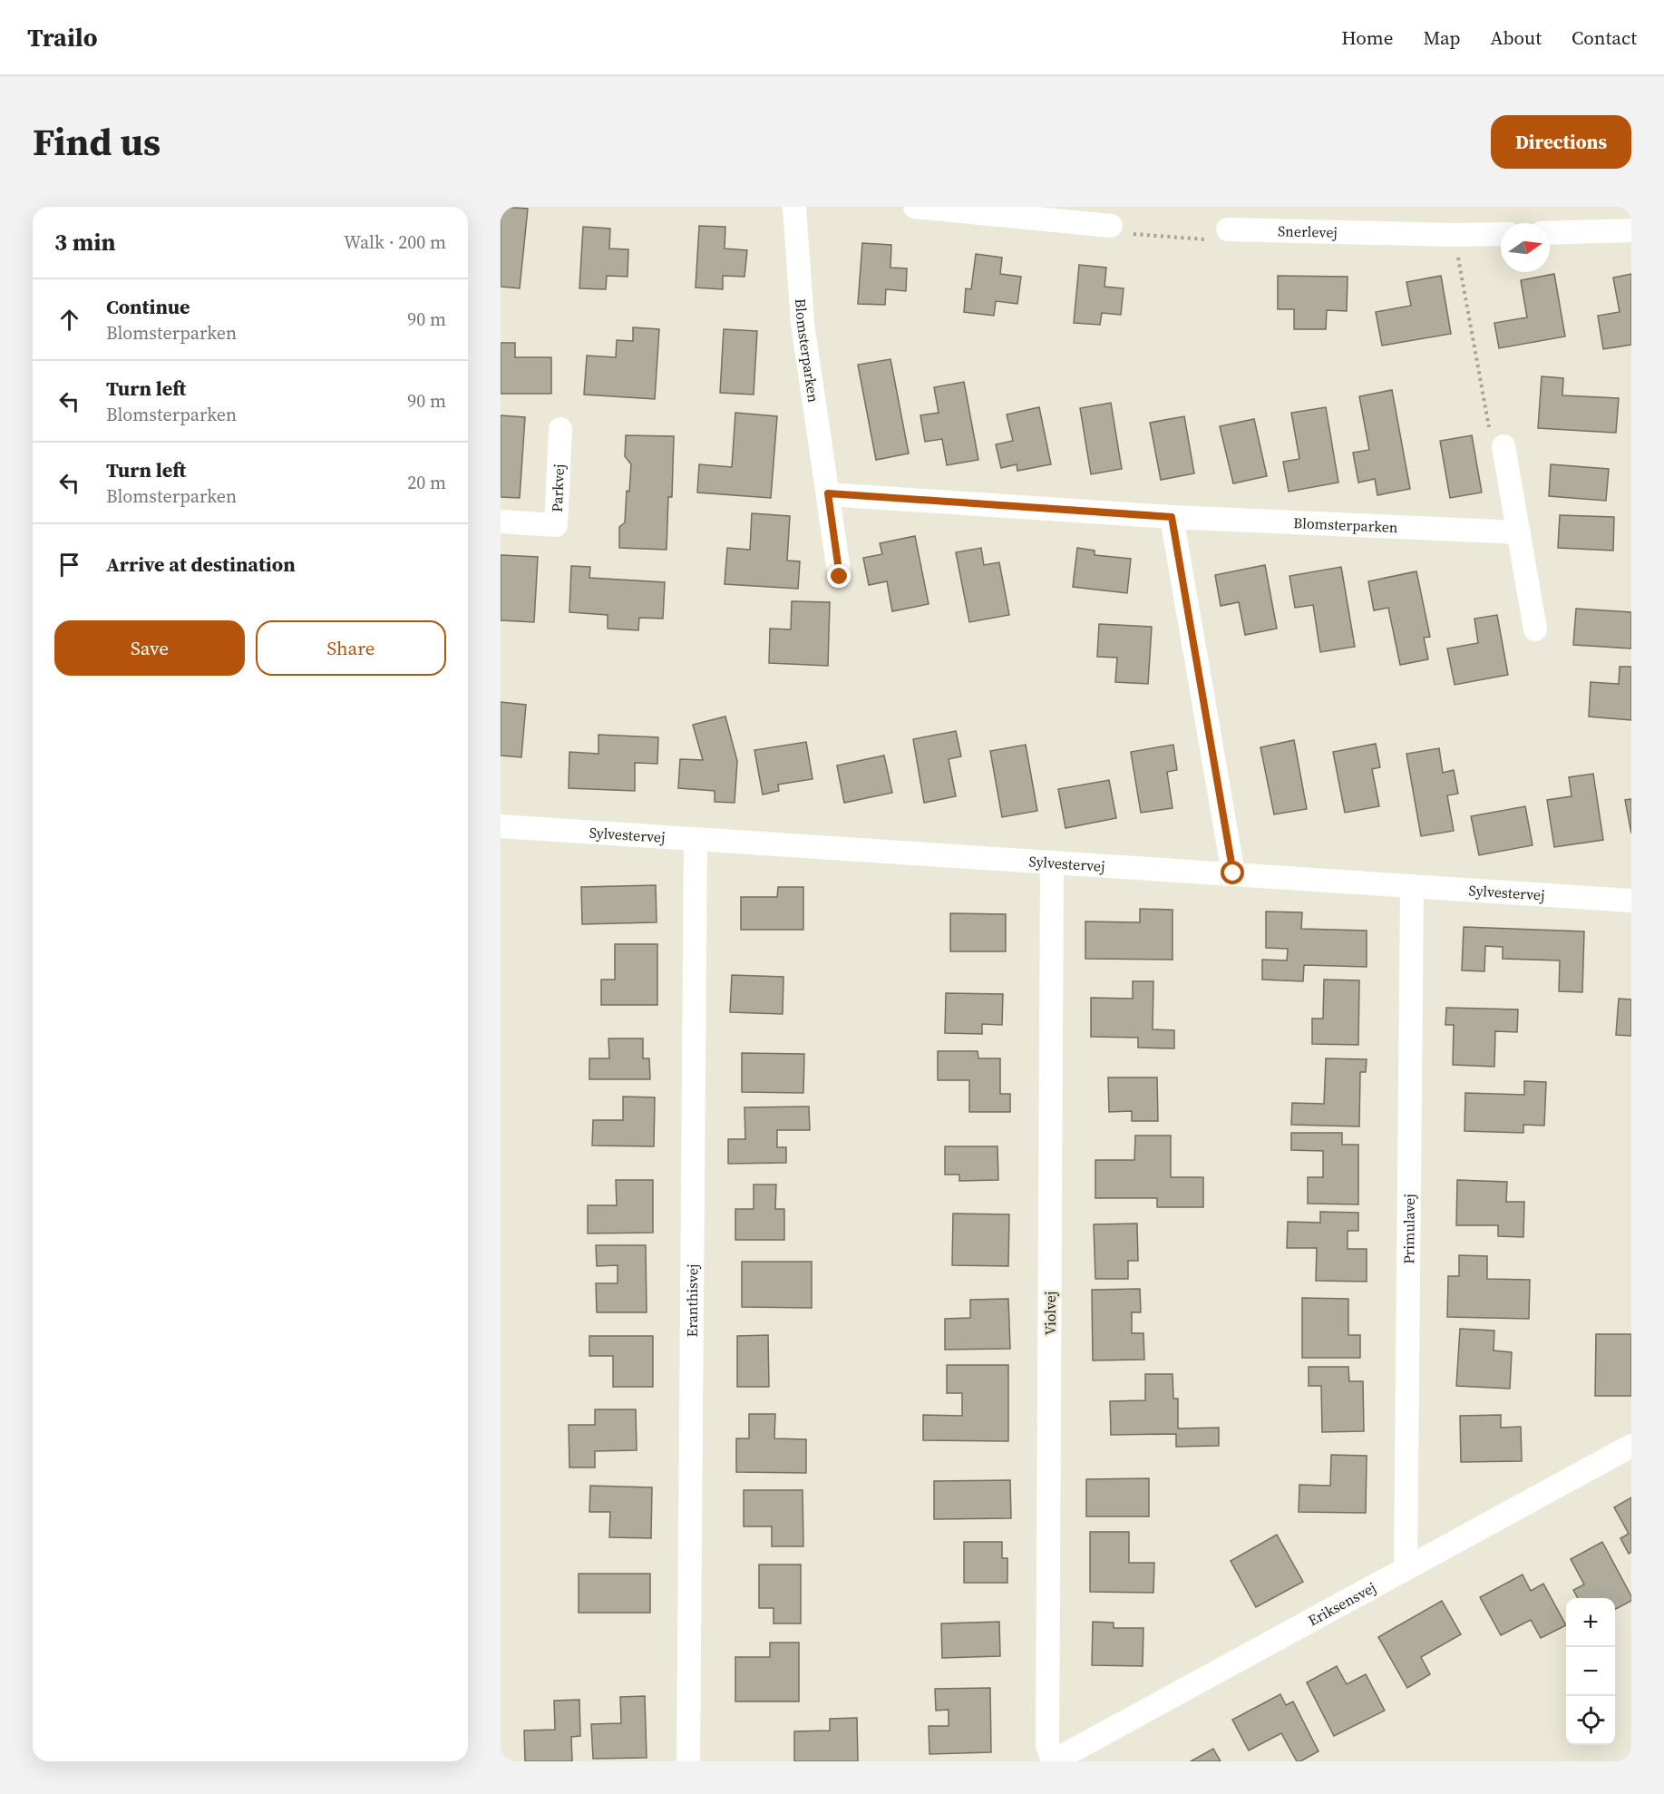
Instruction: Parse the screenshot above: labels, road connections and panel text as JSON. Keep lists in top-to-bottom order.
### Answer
{
  "streets": {
    "street": [
      "Snerlevej",
      "Blomsterparken",
      "Parkvej",
      "Sylvestervej",
      "Primulavej",
      "Eranthisvej",
      "Violvej",
      "Eriksensvej"
    ]
  },
  "crossings": [
    ["Sylvestervej", "Primulavej"],
    ["Sylvestervej", "Eranthisvej"],
    ["Sylvestervej", "Violvej"],
    ["Primulavej", "Eriksensvej"],
    ["Violvej", "Eriksensvej"]
  ],
  "north": "right",
  "page": {
    "header": "Trailo",
    "nav": [
      "Home",
      "Map",
      "About",
      "Contact"
    ],
    "title": "Find us",
    "buttons": [
      "Directions",
      ["Save", "Share"]
    ],
    "heading": ["3 min", "Walk · 200 m"],
    "list": [
      ["Continue", "Blomsterparken", "90 m"],
      ["Turn left", "Blomsterparken", "90 m"],
      ["Turn left", "Blomsterparken", "20 m"],
      "Arrive at destination"
    ],
    "map_buttons": ["+", "−"]
  }
}
